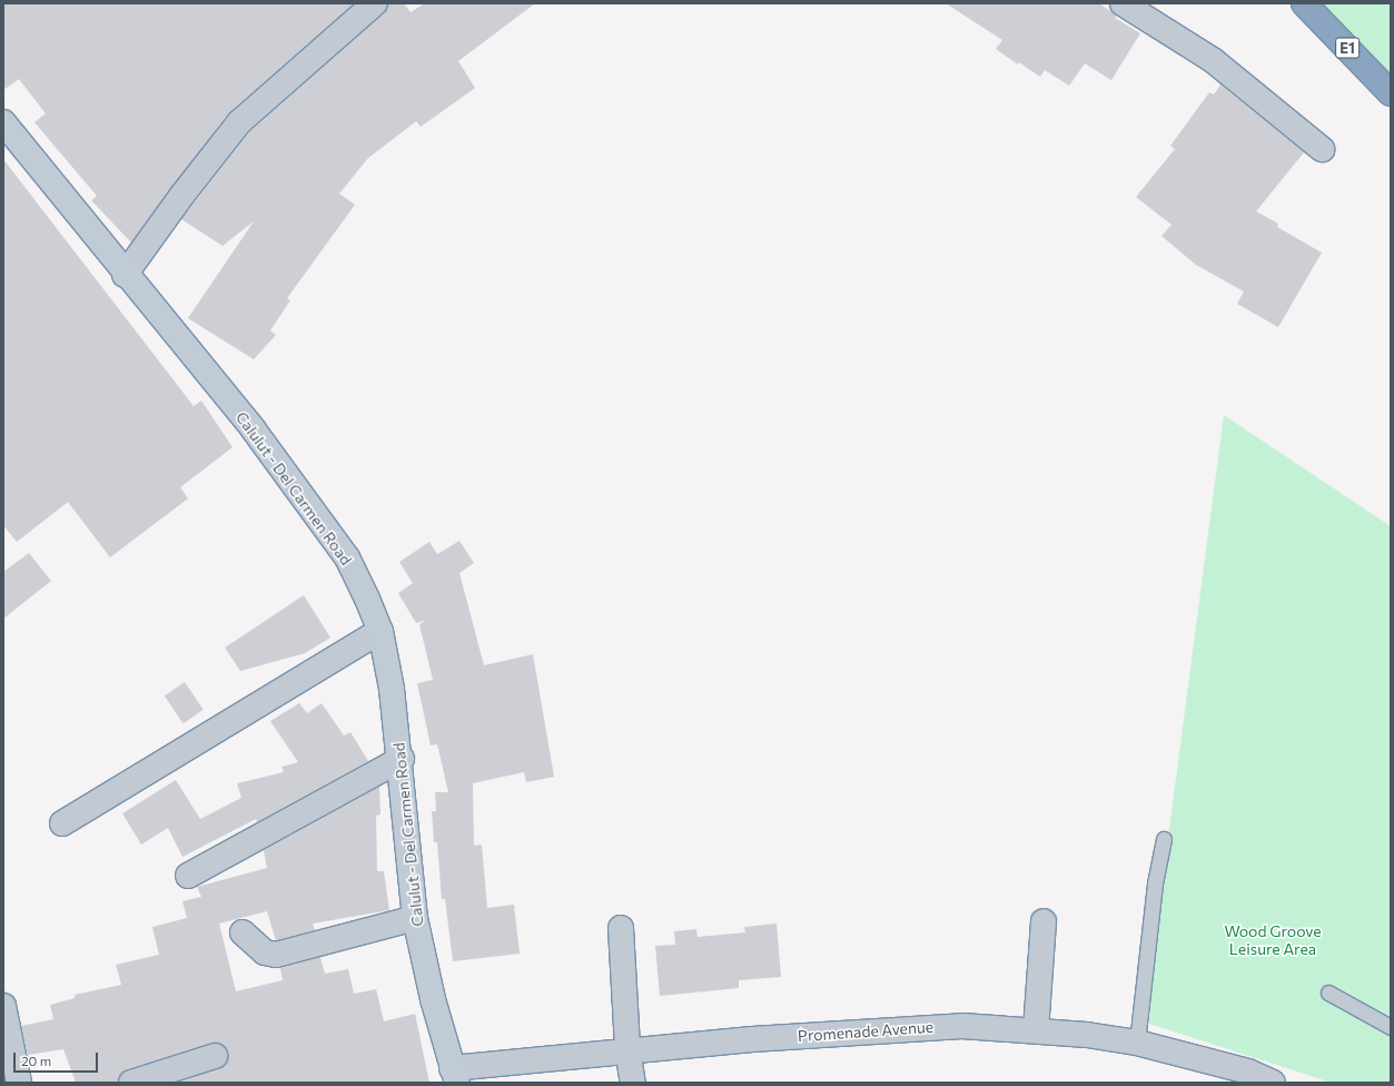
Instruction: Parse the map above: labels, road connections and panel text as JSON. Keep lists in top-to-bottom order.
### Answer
{
  "streets": {
    "highway": ["E1"],
    "main road": ["Calulut - Del Carmen Road"],
    "street": ["Promenade Avenue"]
  },
  "crossings": [
    ["Calulut - Del Carmen Road", "Promenade Avenue"]
  ],
  "parks": ["Wood Groove Leisure Area"],
  "scale_bar": "20 m"
}
